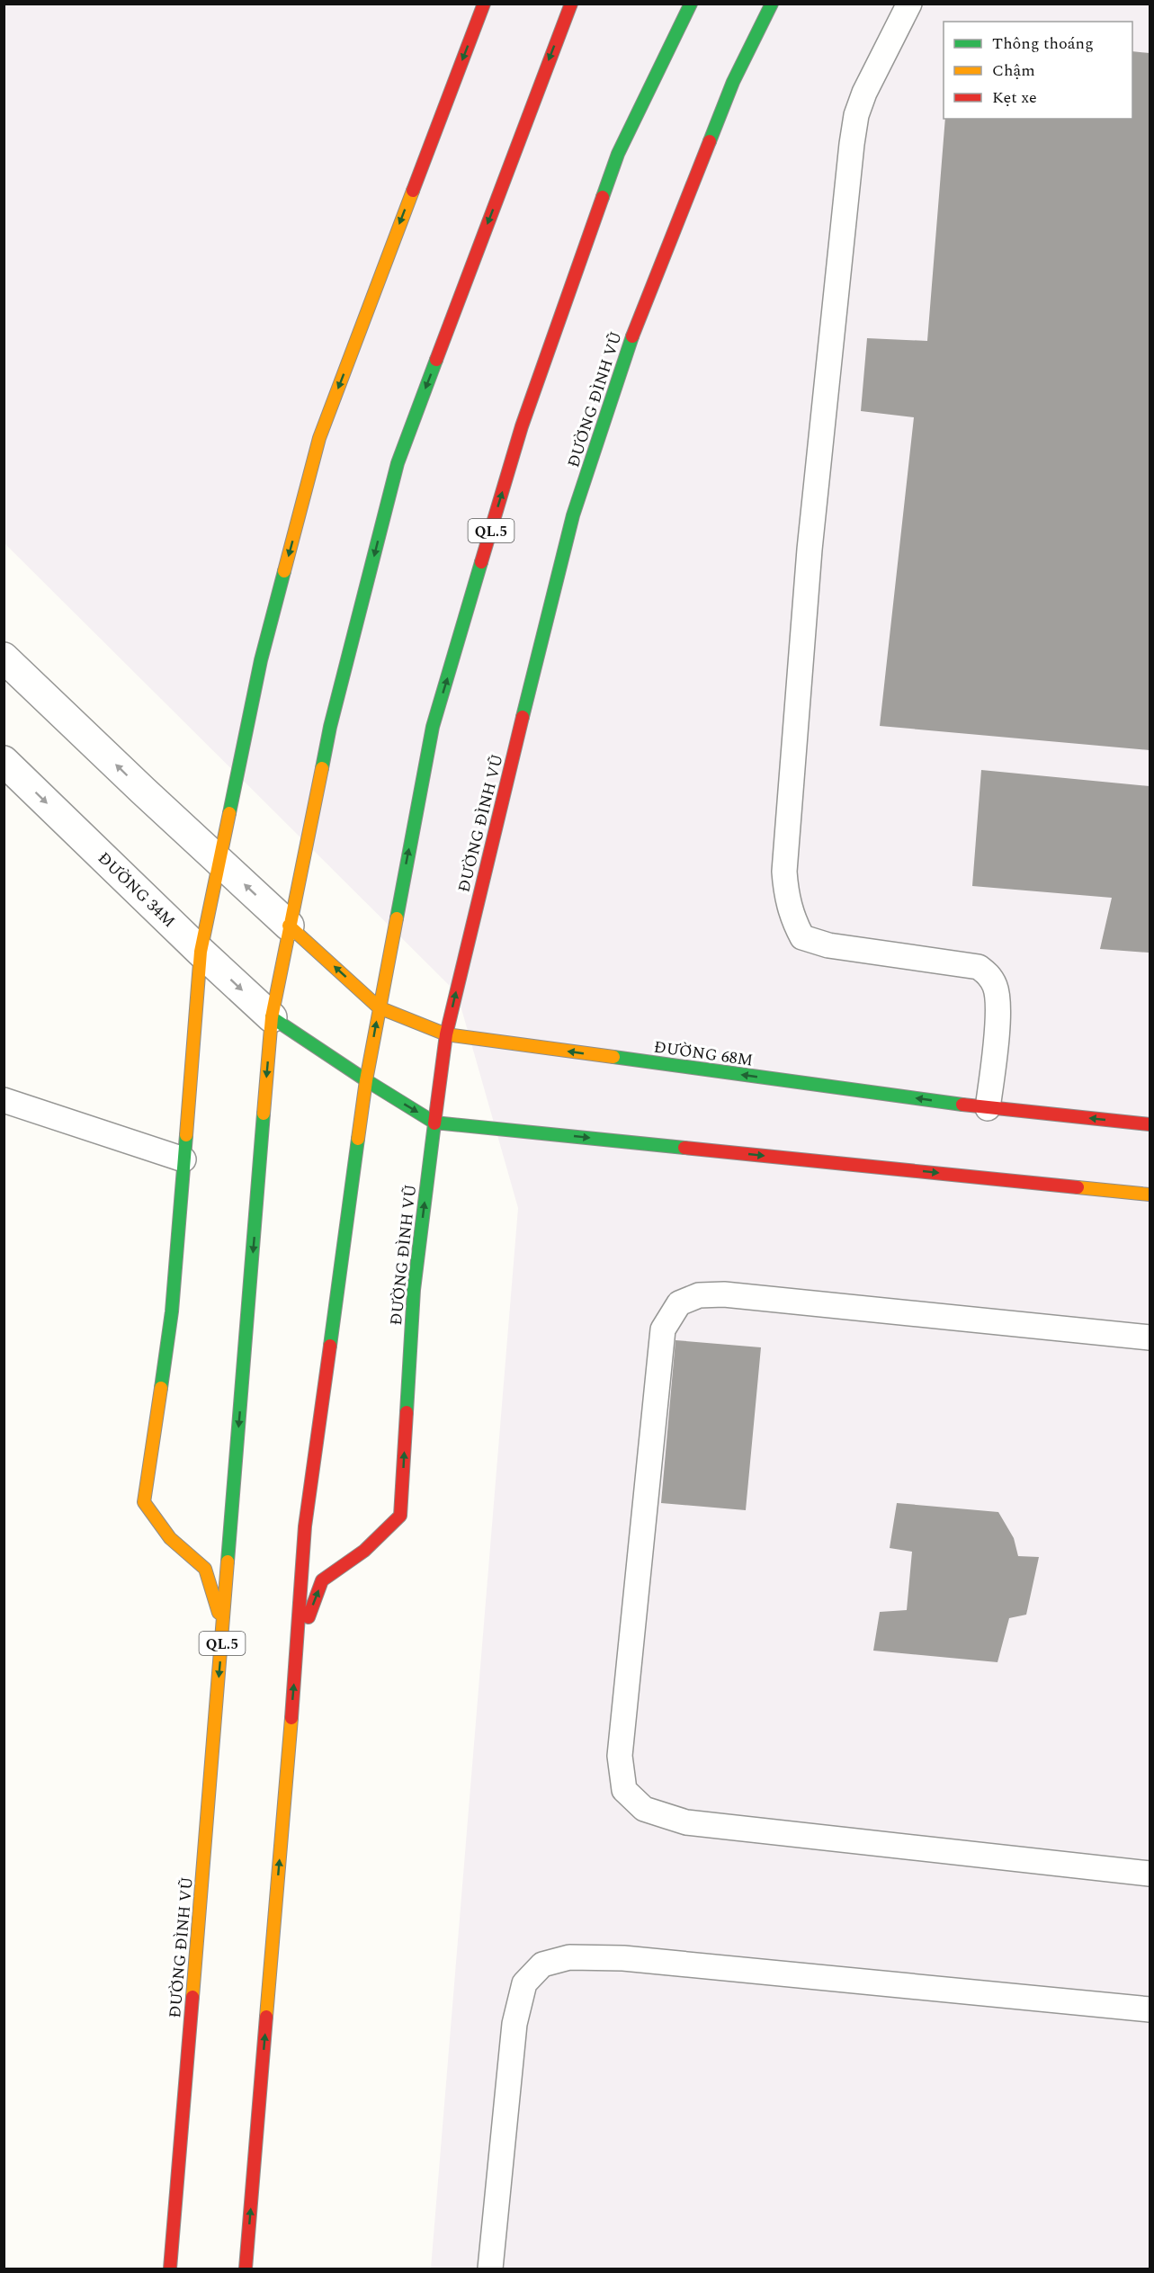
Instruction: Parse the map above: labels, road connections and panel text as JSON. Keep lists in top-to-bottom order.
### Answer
{
  "streets": {
    "main road": ["ĐƯỜNG ĐÌNH VŨ", "QL.5", "ĐƯỜNG 68M"],
    "street": ["ĐƯỜNG 34M"]
  },
  "crossings": [
    ["ĐƯỜNG ĐÌNH VŨ", "ĐƯỜNG 34M"],
    ["ĐƯỜNG ĐÌNH VŨ", "ĐƯỜNG 68M"]
  ],
  "legend": ["Thông thoáng", "Chậm", "Kẹt xe"]
}
